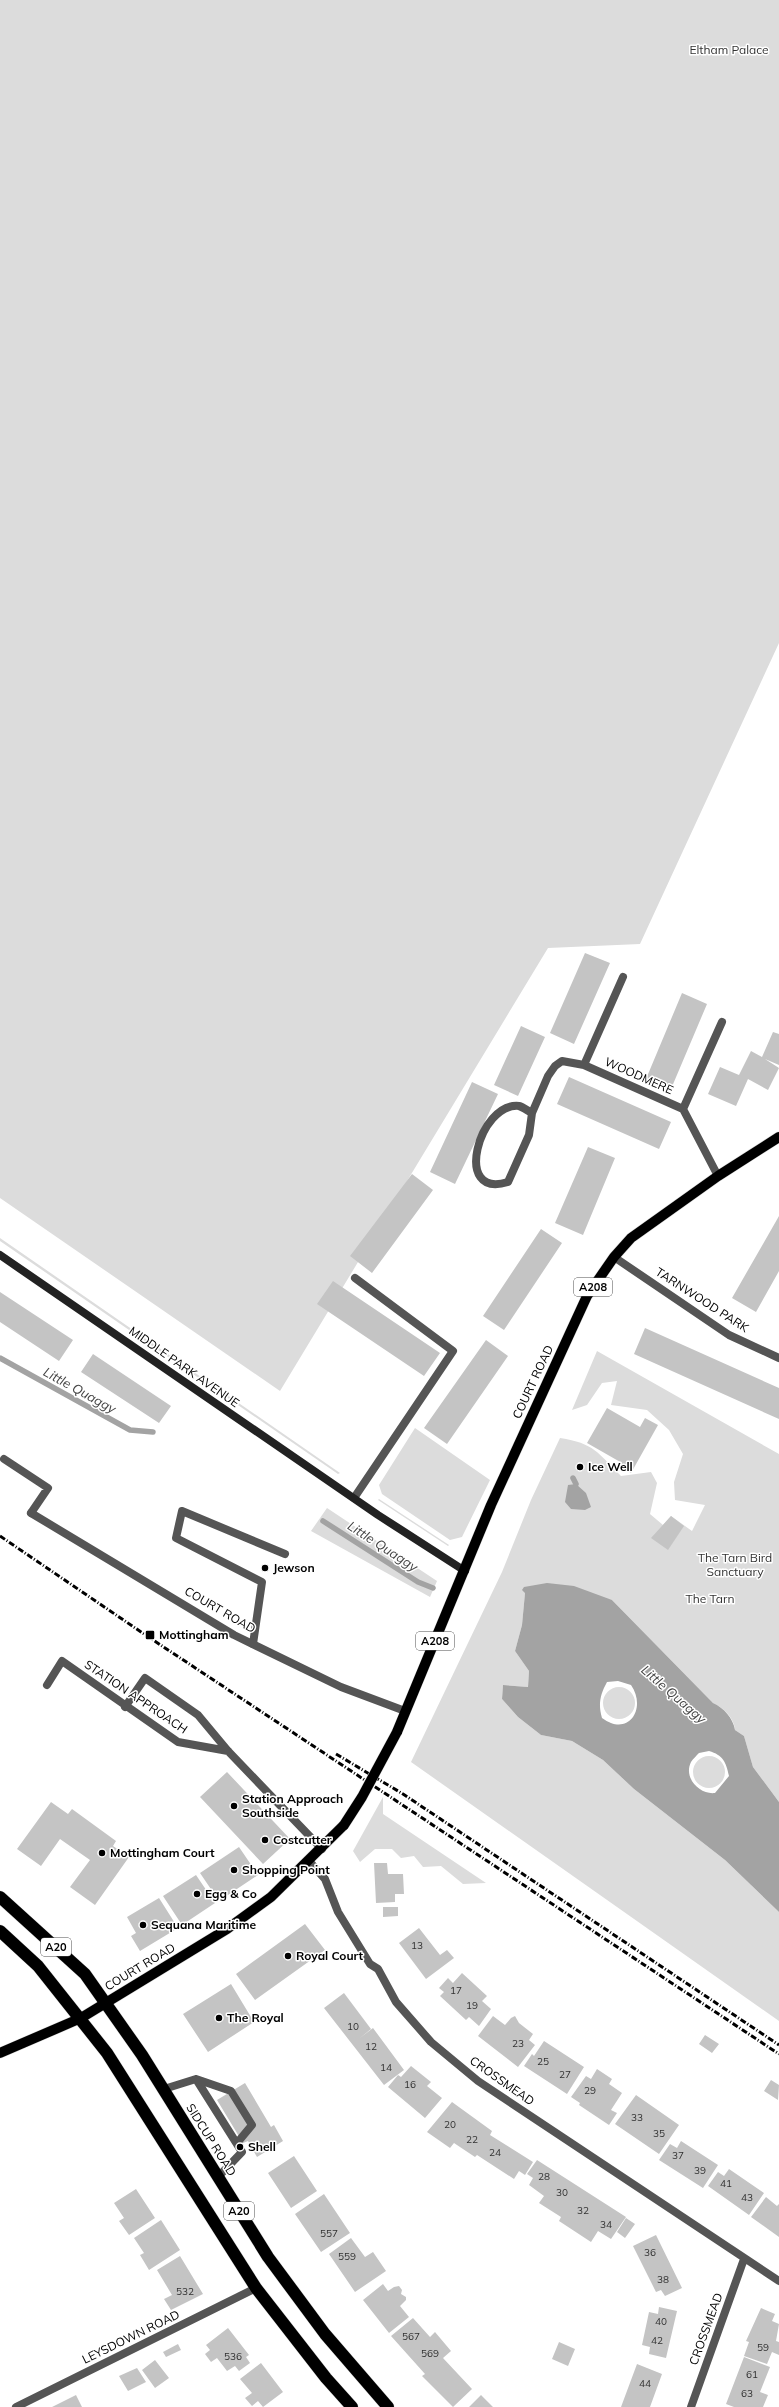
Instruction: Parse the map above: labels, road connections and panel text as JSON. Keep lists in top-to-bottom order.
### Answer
{
  "streets": {
    "highway": ["A20", "SIDCUP ROAD"],
    "main road": ["A208", "COURT ROAD"],
    "street": [
      "WOODMERE",
      "TARNWOOD PARK",
      "MIDDLE PARK AVENUE",
      "STATION APPROACH",
      "CROSSMEAD",
      "LEYSDOWN ROAD"
    ]
  },
  "crossings": [
    ["WOODMERE", "COURT ROAD"],
    ["TARNWOOD PARK", "COURT ROAD"],
    ["MIDDLE PARK AVENUE", "COURT ROAD"],
    ["COURT ROAD", "A20"],
    ["COURT ROAD", "CROSSMEAD"],
    ["COURT ROAD", "SIDCUP ROAD"],
    ["A20", "LEYSDOWN ROAD"]
  ],
  "water": ["Little Quaggy"],
  "parks": ["Eltham Palace", "The Tarn Bird Sanctuary", "The Tarn"],
  "places": {
    "other": [
      "Ice Well",
      "Jewson",
      "Station Approach Southside",
      "Costcutter",
      "Mottingham Court",
      "Shopping Point",
      "Egg & Co",
      "Sequana Maritime",
      "Royal Court",
      "The Royal",
      "Shell"
    ],
    "transit": ["Mottingham"]
  },
  "house_numbers": [
    "13",
    "17",
    "19",
    "10",
    "23",
    "12",
    "25",
    "14",
    "27",
    "16",
    "29",
    "33",
    "20",
    "35",
    "22",
    "24",
    "37",
    "39",
    "28",
    "41",
    "30",
    "43",
    "32",
    "34",
    "557",
    "36",
    "559",
    "38",
    "532",
    "40",
    "567",
    "42",
    "59",
    "569",
    "536",
    "61",
    "44",
    "63"
  ]
}
